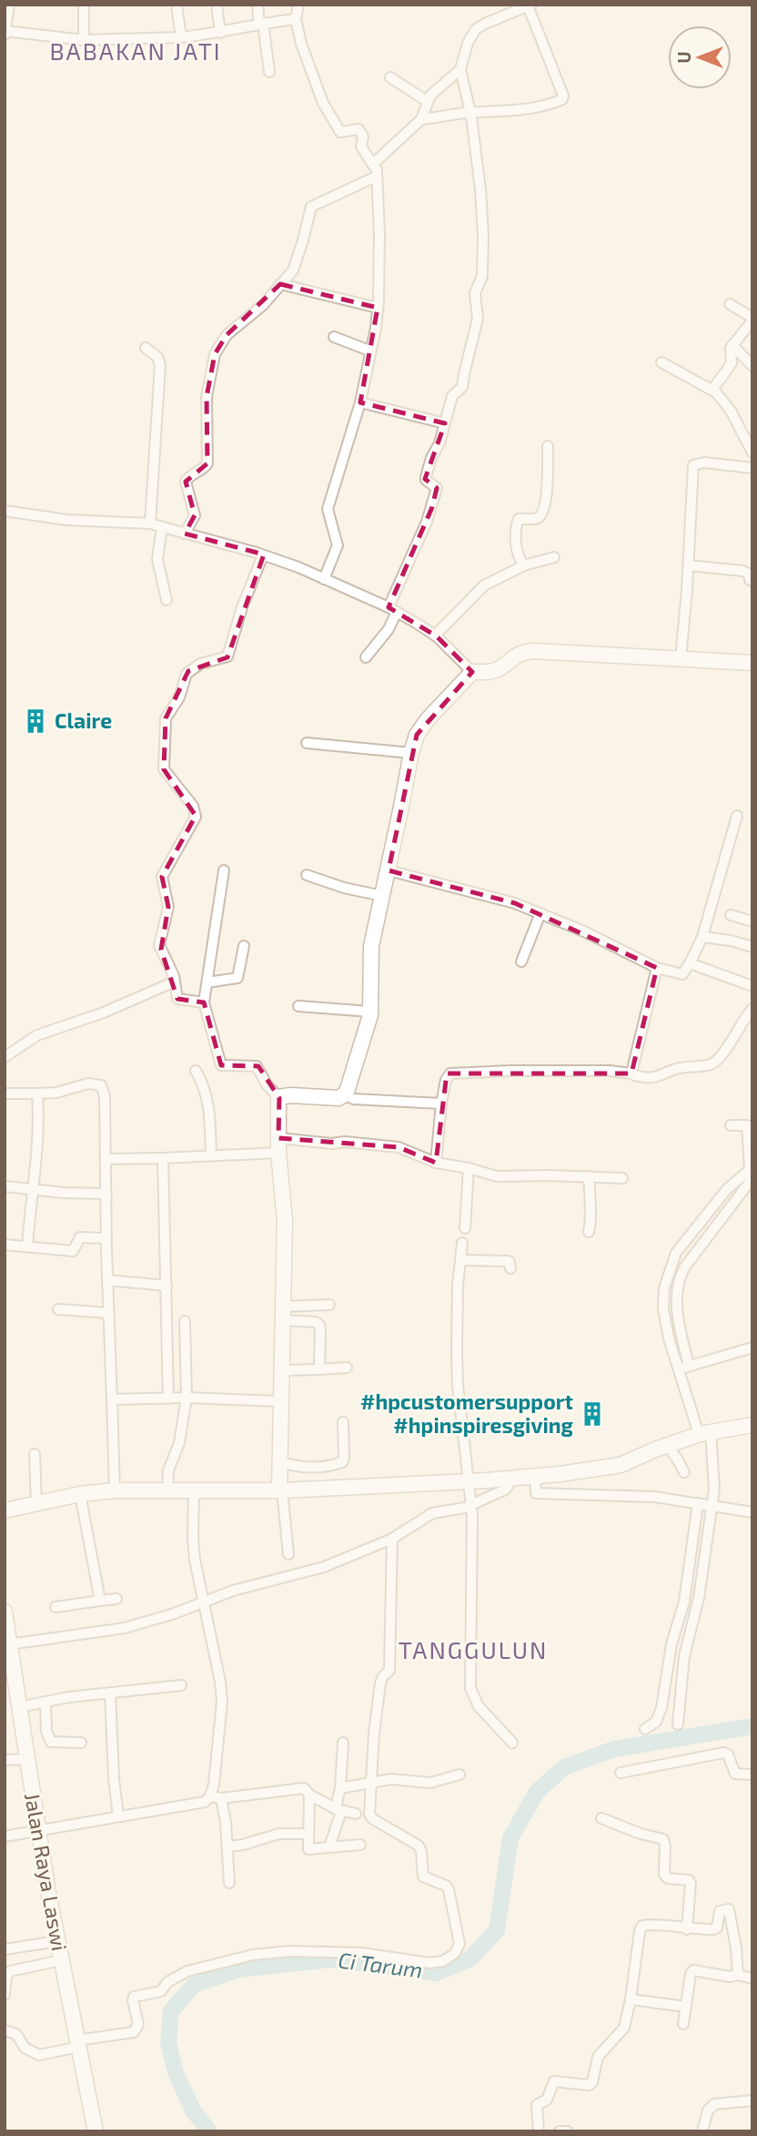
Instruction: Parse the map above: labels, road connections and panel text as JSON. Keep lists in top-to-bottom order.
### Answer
{
  "streets": {
    "main road": ["Jalan Raya Laswi"]
  },
  "districts": ["BABAKAN JATI", "TANGGULUN"],
  "water": ["Ci Tarum"],
  "places": {
    "building": ["Claire", "#hpcustomersupport #hpinspiresgiving"]
  },
  "north": "left"
}
